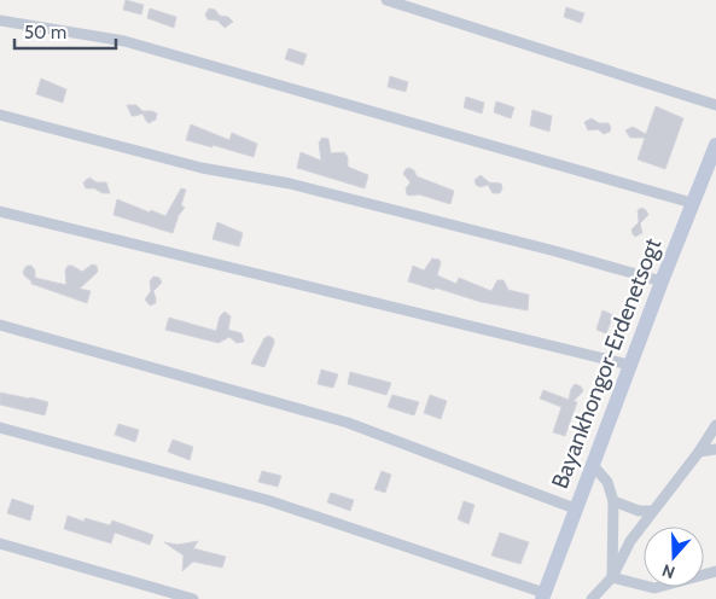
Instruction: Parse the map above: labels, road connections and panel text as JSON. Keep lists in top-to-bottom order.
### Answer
{
  "streets": {
    "street": ["Bayankhongor-Erdenetsogt"]
  },
  "scale_bar": "50 m",
  "north": "bottom"
}
